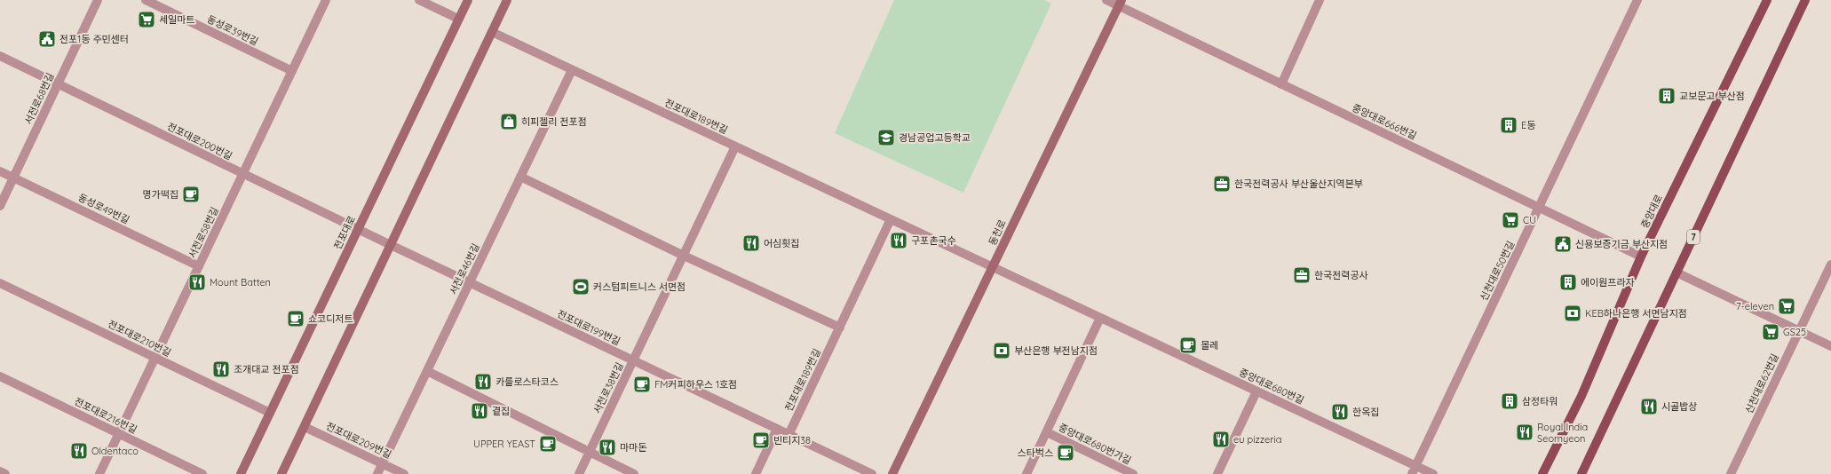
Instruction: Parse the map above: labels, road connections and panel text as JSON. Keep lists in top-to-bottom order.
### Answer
{
  "streets": {
    "main road": [
      "중앙대로",
      "전포대로",
      "동천로",
      "7"
    ],
    "street": [
      "동성로39번길",
      "서전로68번길",
      "전포대로189번길",
      "중앙대로666번길",
      "전포대로200번길",
      "동성로49번길",
      "서전로58번길",
      "서전로46번길",
      "신천대로50번길",
      "전포대로199번길",
      "전포대로210번길",
      "신천대로62번길",
      "중앙대로680번길",
      "서전로38번길",
      "전포대로216번길",
      "전포대로209번길",
      "중앙대로680번가길"
    ]
  },
  "crossings": [
    ["동성로39번길", "서전로58번길"],
    ["서전로68번길", "전포대로200번길"],
    ["서전로68번길", "동성로49번길"],
    ["전포대로189번길", "동천로"],
    ["전포대로189번길", "서전로46번길"],
    ["전포대로189번길", "전포대로199번길"],
    ["전포대로189번길", "중앙대로680번길"],
    ["전포대로189번길", "서전로38번길"],
    ["중앙대로666번길", "중앙대로"],
    ["중앙대로666번길", "동천로"],
    ["중앙대로666번길", "신천대로50번길"],
    ["전포대로200번길", "서전로58번길"],
    ["전포대로200번길", "전포대로"],
    ["전포대로200번길", "전포대로199번길"],
    ["동성로49번길", "서전로58번길"],
    ["서전로58번길", "전포대로210번길"],
    ["서전로58번길", "전포대로216번길"],
    ["전포대로", "전포대로210번길"],
    ["동천로", "중앙대로680번길"],
    ["서전로46번길", "전포대로199번길"],
    ["서전로46번길", "전포대로209번길"],
    ["신천대로50번길", "중앙대로680번길"],
    ["전포대로199번길", "서전로38번길"]
  ],
  "places": {
    "supermarket": [
      "세일마트",
      "CU",
      "7-eleven",
      "GS25"
    ],
    "public building": ["전포1동 주민센터", "신용보증기금 부산지점"],
    "building": [
      "교보문고 부산점",
      "E동",
      "에이원프라자",
      "삼정타워"
    ],
    "shop": ["히피젤리 전포점"],
    "school or university": ["경남공업고등학교"],
    "office": ["한국전력공사 부산울산지역본부", "한국전력공사"],
    "cafe": [
      "명가떡집",
      "쇼코디저트",
      "몰레",
      "FM커피하우스 1호점",
      "빈티지38",
      "UPPER YEAST",
      "스타벅스"
    ],
    "restaurant": [
      "구포촌국수",
      "어심횟집",
      "Mount Batten",
      "조개대교 전포점",
      "카를로스타코스",
      "시골밥상",
      "곁집",
      "한옥집",
      "Royal India Seomyeon",
      "eu pizzeria",
      "마마돈",
      "Oldentaco"
    ],
    "sports": ["커스텀피트니스 서면점"],
    "bank": ["KEB하나은행 서면남지점", "부산은행 부전남지점"]
  }
}
